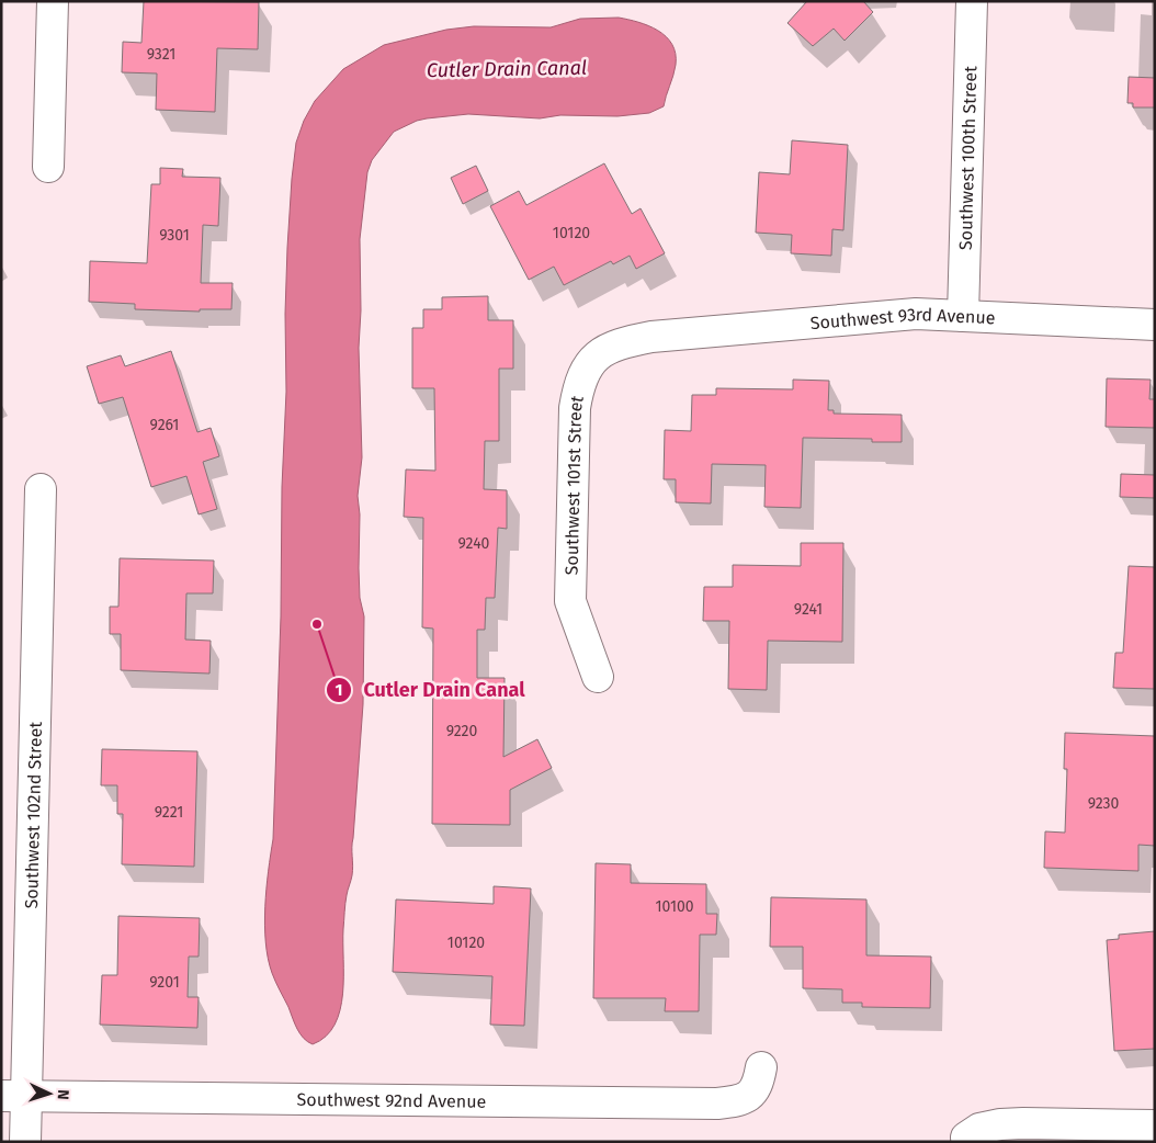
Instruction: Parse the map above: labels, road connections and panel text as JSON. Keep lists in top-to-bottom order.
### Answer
{
  "streets": {
    "street": [
      "Southwest 100th Street",
      "Southwest 93rd Avenue",
      "Southwest 101st Street",
      "Southwest 102nd Street",
      "Southwest 92nd Avenue"
    ]
  },
  "crossings": [
    ["Southwest 100th Street", "Southwest 93rd Avenue"],
    ["Southwest 93rd Avenue", "Southwest 101st Street"],
    ["Southwest 102nd Street", "Southwest 92nd Avenue"]
  ],
  "water": ["Cutler Drain Canal"],
  "places": ["Cutler Drain Canal"],
  "house_numbers": [
    "9321",
    "10120",
    "9301",
    "9261",
    "9240",
    "9241",
    "9220",
    "9230",
    "9221",
    "10100",
    "10120",
    "9201"
  ],
  "north": "right"
}
